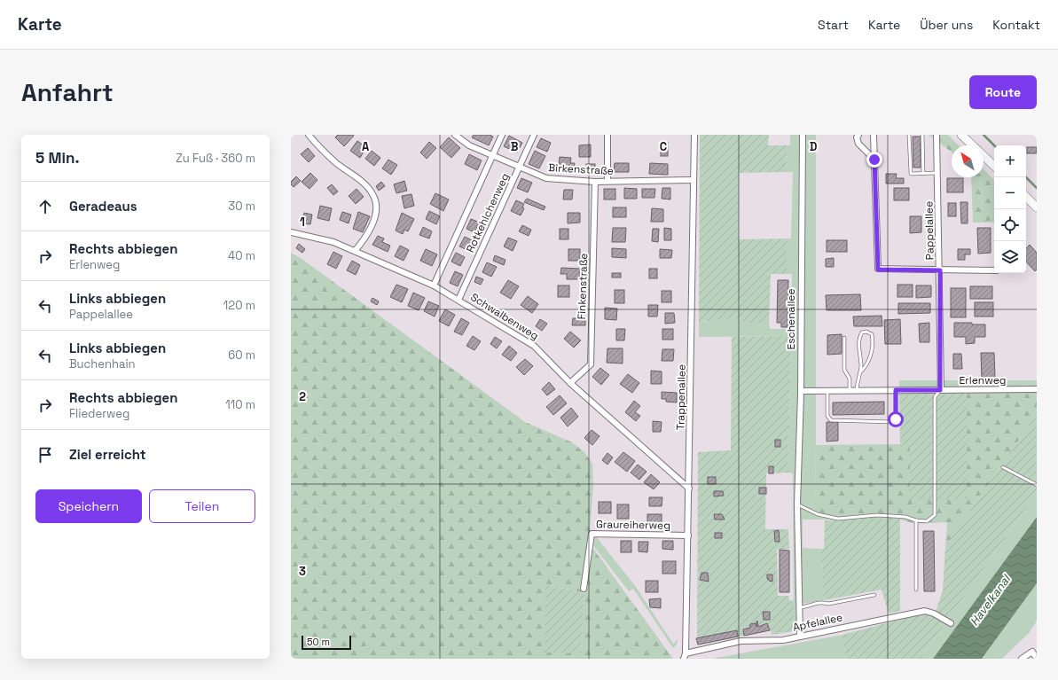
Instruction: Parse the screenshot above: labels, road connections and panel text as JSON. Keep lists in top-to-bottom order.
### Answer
{
  "streets": {
    "street": [
      "Birkenstraße",
      "Rotkehlchenweg",
      "Pappelallee",
      "Finkenstraße",
      "Schwalbenweg",
      "Eschenallee",
      "Erlenweg",
      "Trappenallee",
      "Graureiherweg",
      "Apfelallee"
    ]
  },
  "crossings": [
    ["Birkenstraße", "Rotkehlchenweg"],
    ["Birkenstraße", "Finkenstraße"],
    ["Birkenstraße", "Trappenallee"],
    ["Rotkehlchenweg", "Schwalbenweg"],
    ["Pappelallee", "Erlenweg"],
    ["Finkenstraße", "Schwalbenweg"],
    ["Schwalbenweg", "Trappenallee"],
    ["Eschenallee", "Erlenweg"],
    ["Eschenallee", "Apfelallee"],
    ["Trappenallee", "Graureiherweg"],
    ["Trappenallee", "Apfelallee"]
  ],
  "water": ["Havelkanal"],
  "scale_bar": "50 m",
  "north": "top left",
  "page": {
    "header": "Karte",
    "nav": [
      "Start",
      "Karte",
      "Über uns",
      "Kontakt"
    ],
    "buttons": [
      "Route",
      ["Speichern", "Teilen"]
    ],
    "title": "Anfahrt",
    "heading": ["5 Min.", "Zu Fuß · 360 m"],
    "map_buttons": ["+", "−"],
    "list": [
      ["Geradeaus", "30 m"],
      ["Rechts abbiegen", "Erlenweg", "40 m"],
      ["Links abbiegen", "Pappelallee", "120 m"],
      ["Links abbiegen", "Buchenhain", "60 m"],
      ["Rechts abbiegen", "Fliederweg", "110 m"],
      "Ziel erreicht"
    ],
    "scale": "50 m"
  },
  "grid": {
    "columns": [
      "A",
      "B",
      "C",
      "D"
    ],
    "rows": ["1", "2", "3"]
  }
}
